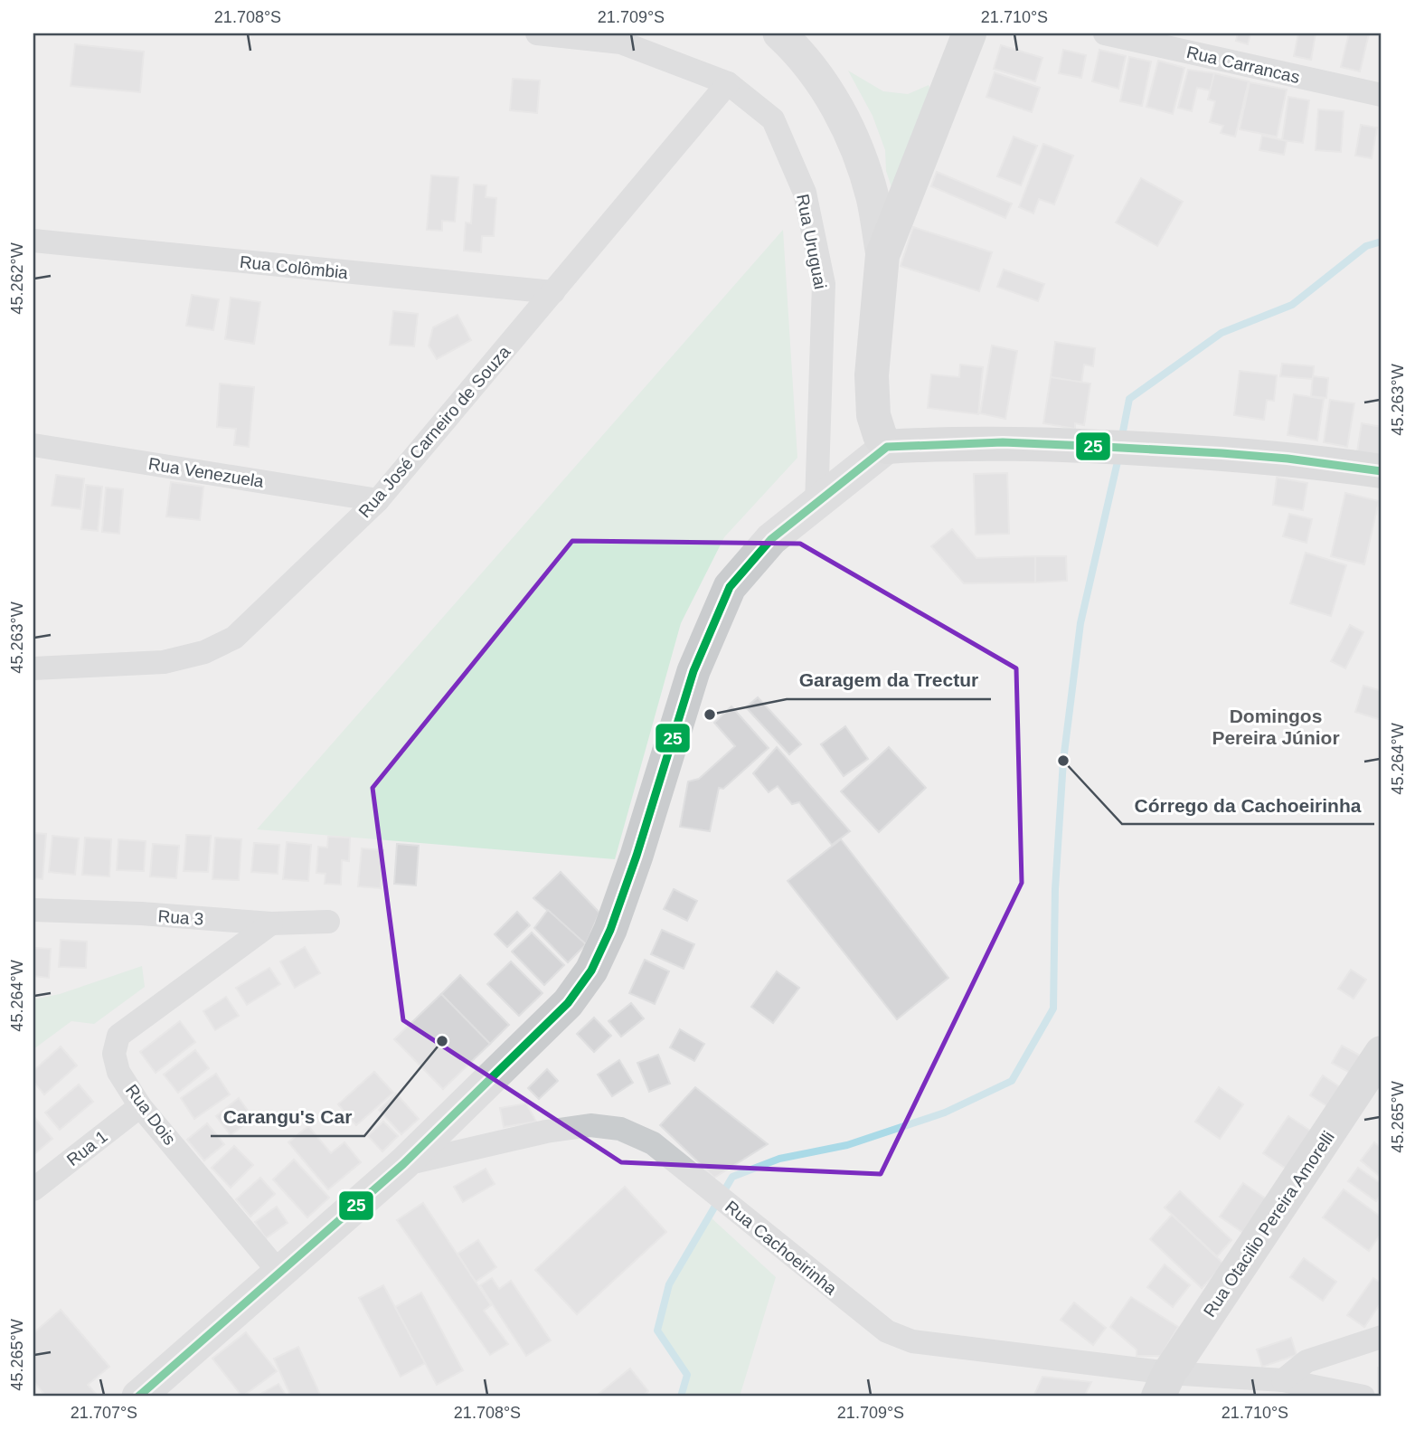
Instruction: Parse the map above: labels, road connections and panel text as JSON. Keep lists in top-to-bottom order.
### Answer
{
  "streets": {
    "main road": ["Rua Otacilio Pereira Amorelli"],
    "street": [
      "Rua Carrancas",
      "Rua Uruguai",
      "Rua Colômbia",
      "Rua José Carneiro de Souza",
      "Rua Venezuela",
      "Rua 3",
      "Rua Dois",
      "Rua 1",
      "Rua Cachoeirinha"
    ]
  },
  "crossings": [
    ["Rua Uruguai", "Rua José Carneiro de Souza"],
    ["Rua Colômbia", "Rua José Carneiro de Souza"],
    ["Rua José Carneiro de Souza", "Rua Venezuela"],
    ["Rua 3", "Rua Dois"],
    ["Rua Dois", "Rua 1"],
    ["Rua Otacilio Pereira Amorelli", "Rua Cachoeirinha"]
  ],
  "districts": ["Domingos Pereira Júnior"],
  "places": ["Garagem da Trectur", "Córrego da Cachoeirinha", "Carangu's Car"],
  "lines": ["transit line 25"],
  "coordinates": [
    "21.708°S",
    "21.709°S",
    "21.710°S",
    "45.262°W",
    "45.263°W",
    "45.264°W",
    "45.265°W",
    "21.707°S"
  ]
}
